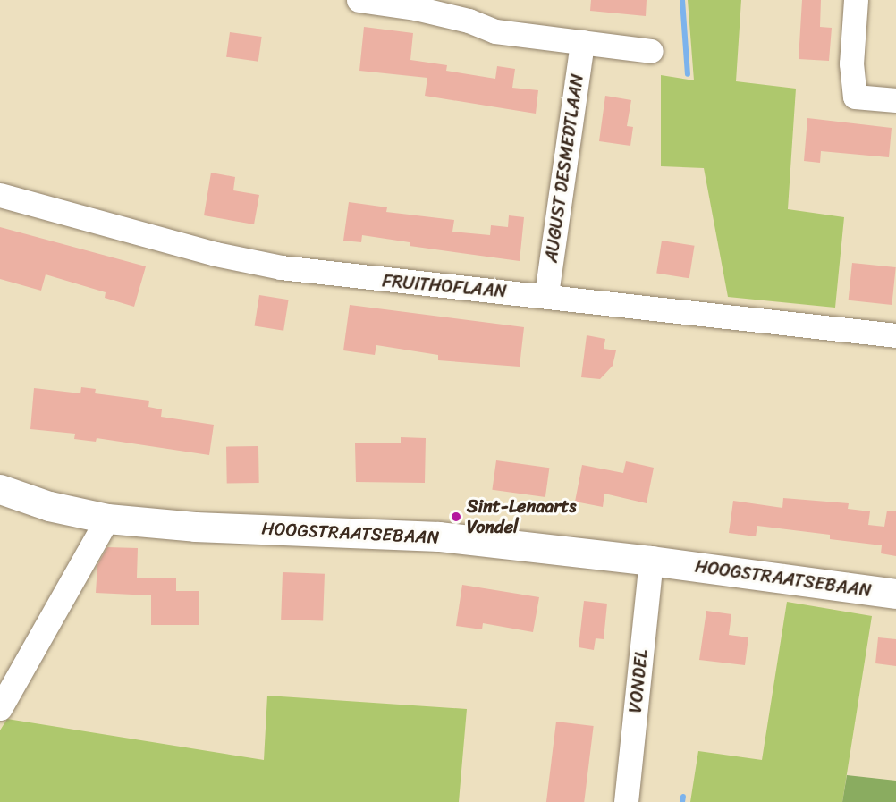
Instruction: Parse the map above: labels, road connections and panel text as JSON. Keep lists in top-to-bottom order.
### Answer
{
  "streets": {
    "main road": ["HOOGSTRAATSEBAAN"],
    "street": ["AUGUST DESMEDTLAAN", "FRUITHOFLAAN", "VONDEL"]
  },
  "crossings": [
    ["AUGUST DESMEDTLAAN", "FRUITHOFLAAN"],
    ["HOOGSTRAATSEBAAN", "VONDEL"]
  ],
  "places": ["Sint-Lenaarts Vondel"]
}
